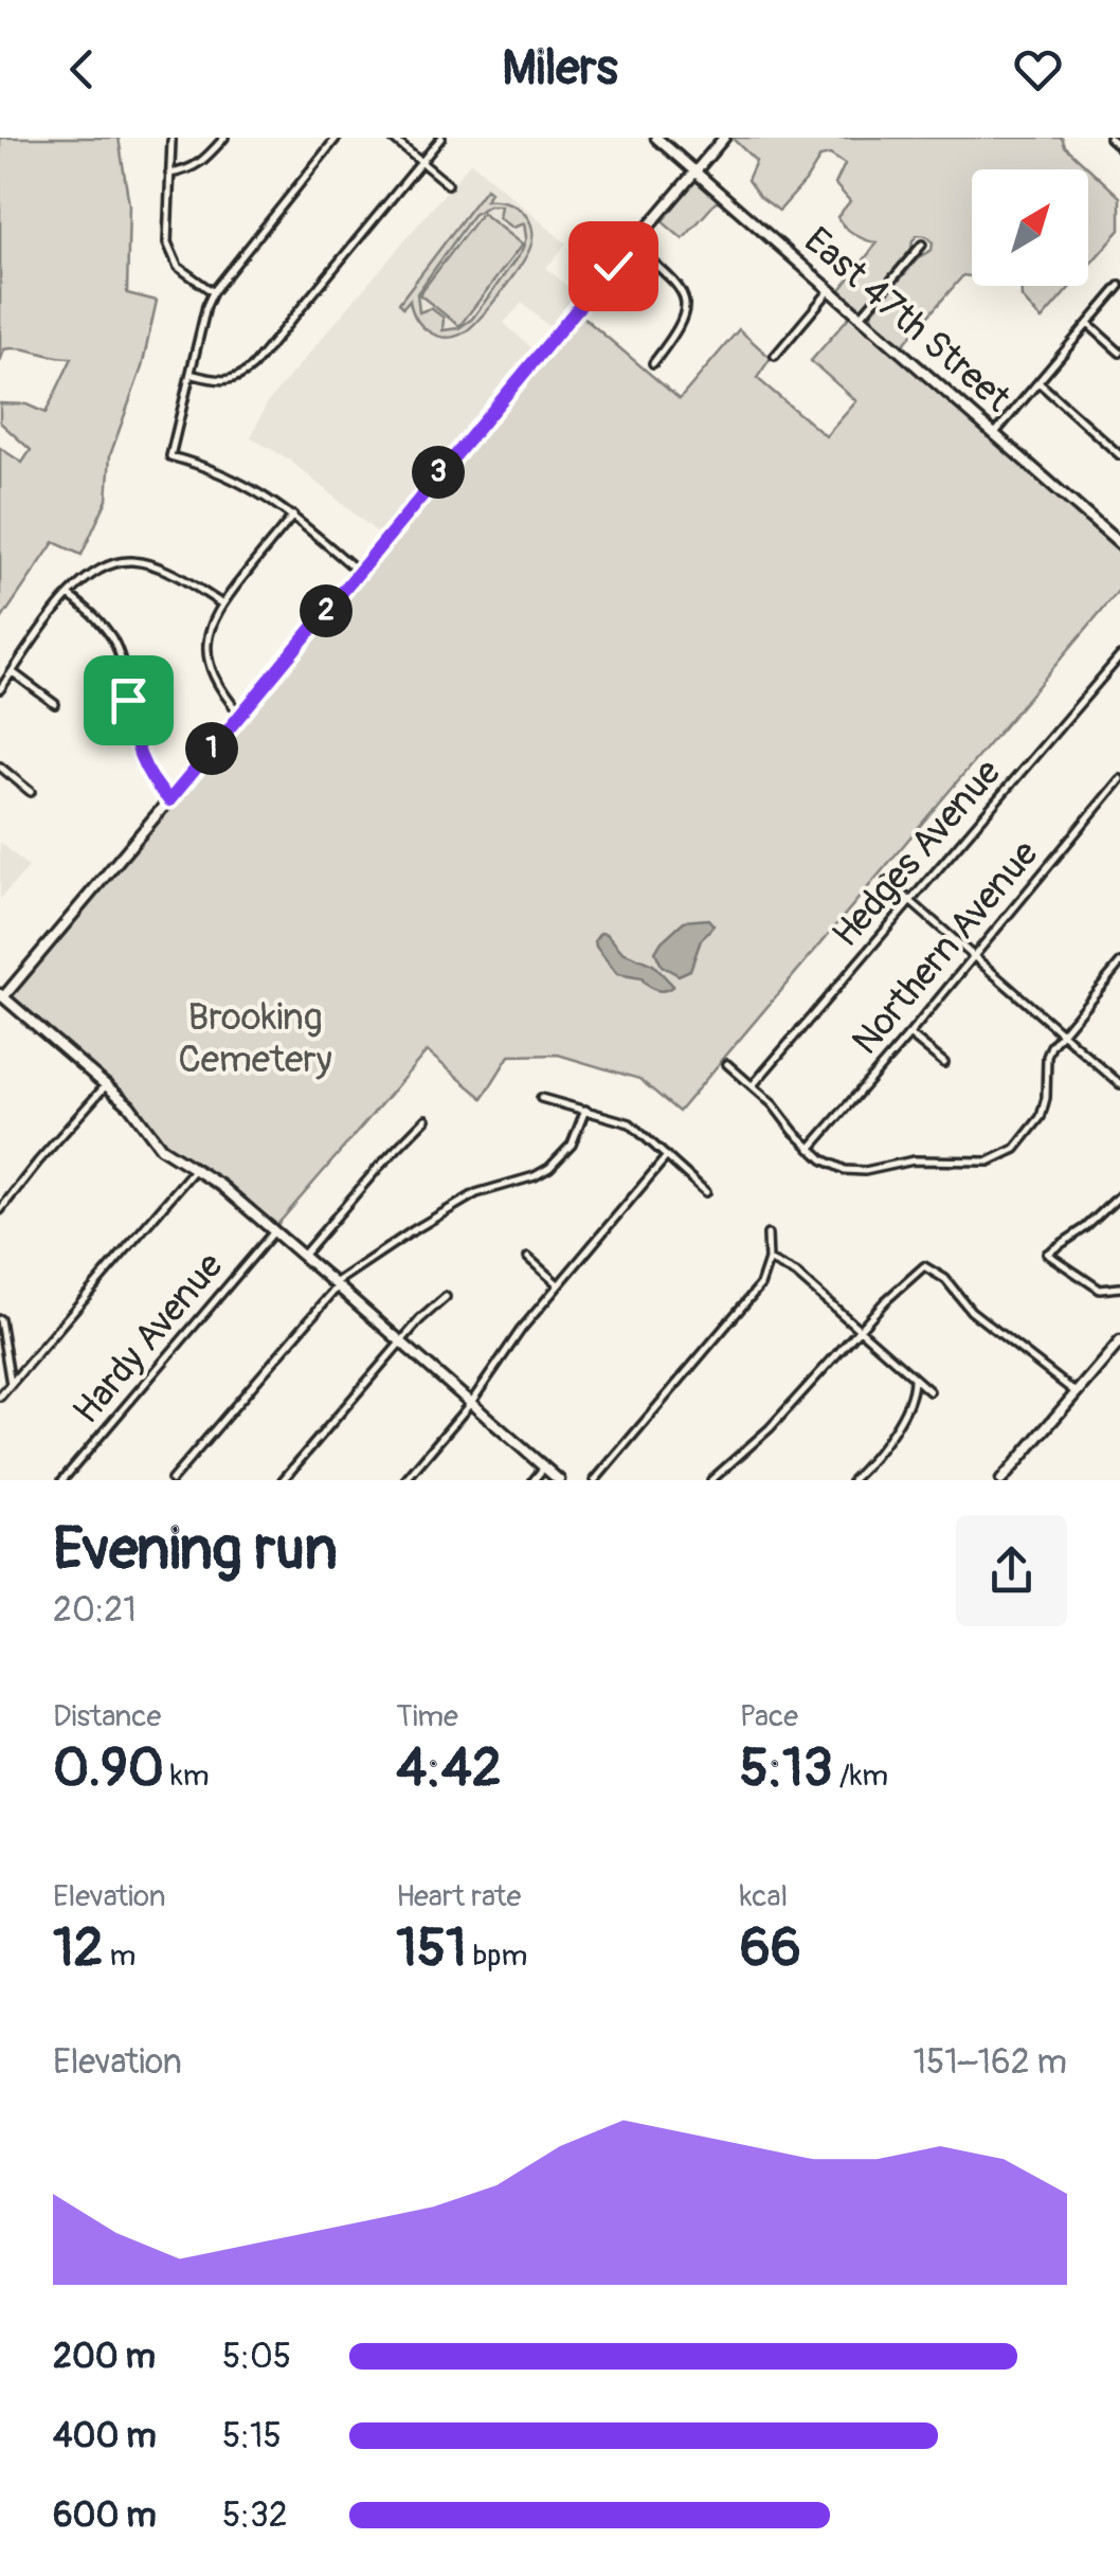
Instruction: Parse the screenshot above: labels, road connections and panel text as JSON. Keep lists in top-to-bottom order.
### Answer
{
  "streets": {
    "street": [
      "East 47th Street",
      "Hedges Avenue",
      "Northern Avenue",
      "Hardy Avenue"
    ]
  },
  "parks": ["Brooking Cemetery"],
  "north": "top right",
  "page": {
    "header": "Milers",
    "pins": ["3", "2", "1"],
    "heading": ["Evening run", "20:21"],
    "stats": [
      ["Distance", "0.90 km"],
      ["Time", "4:42"],
      ["Pace", "5:13 /km"],
      ["Elevation", "12 m"],
      ["Heart rate", "151 bpm"],
      ["kcal", "66"]
    ],
    "chart": ["Elevation", "151–162 m"],
    "list": [
      {
        "name": "200 m",
        "note": "5:05"
      },
      {
        "name": "400 m",
        "note": "5:15"
      },
      {
        "name": "600 m",
        "note": "5:32"
      }
    ]
  }
}
